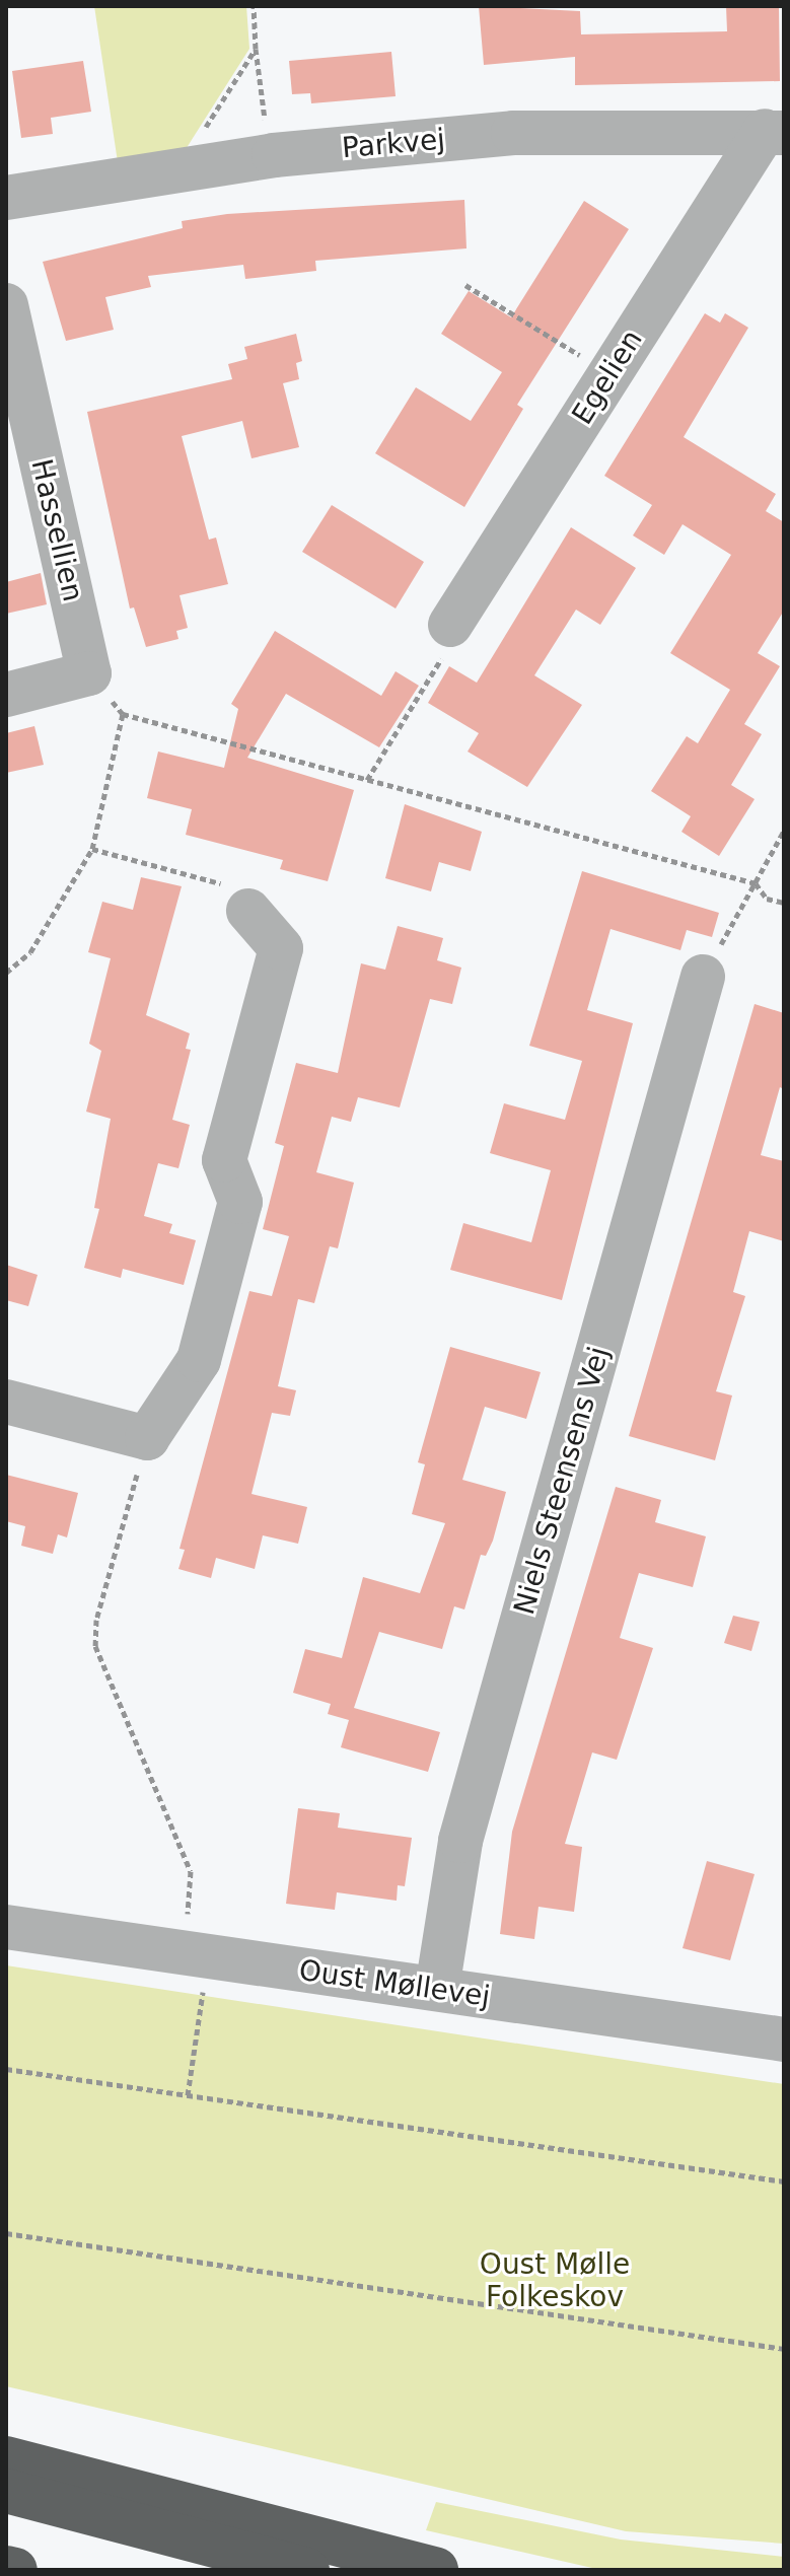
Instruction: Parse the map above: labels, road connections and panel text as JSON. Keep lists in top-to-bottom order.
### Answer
{
  "streets": {
    "street": [
      "Parkvej",
      "Egelien",
      "Hassellien",
      "Niels Steensens Vej",
      "Oust Møllevej"
    ]
  },
  "crossings": [
    ["Parkvej", "Egelien"],
    ["Niels Steensens Vej", "Oust Møllevej"]
  ],
  "parks": ["Oust Mølle Folkeskov"]
}
